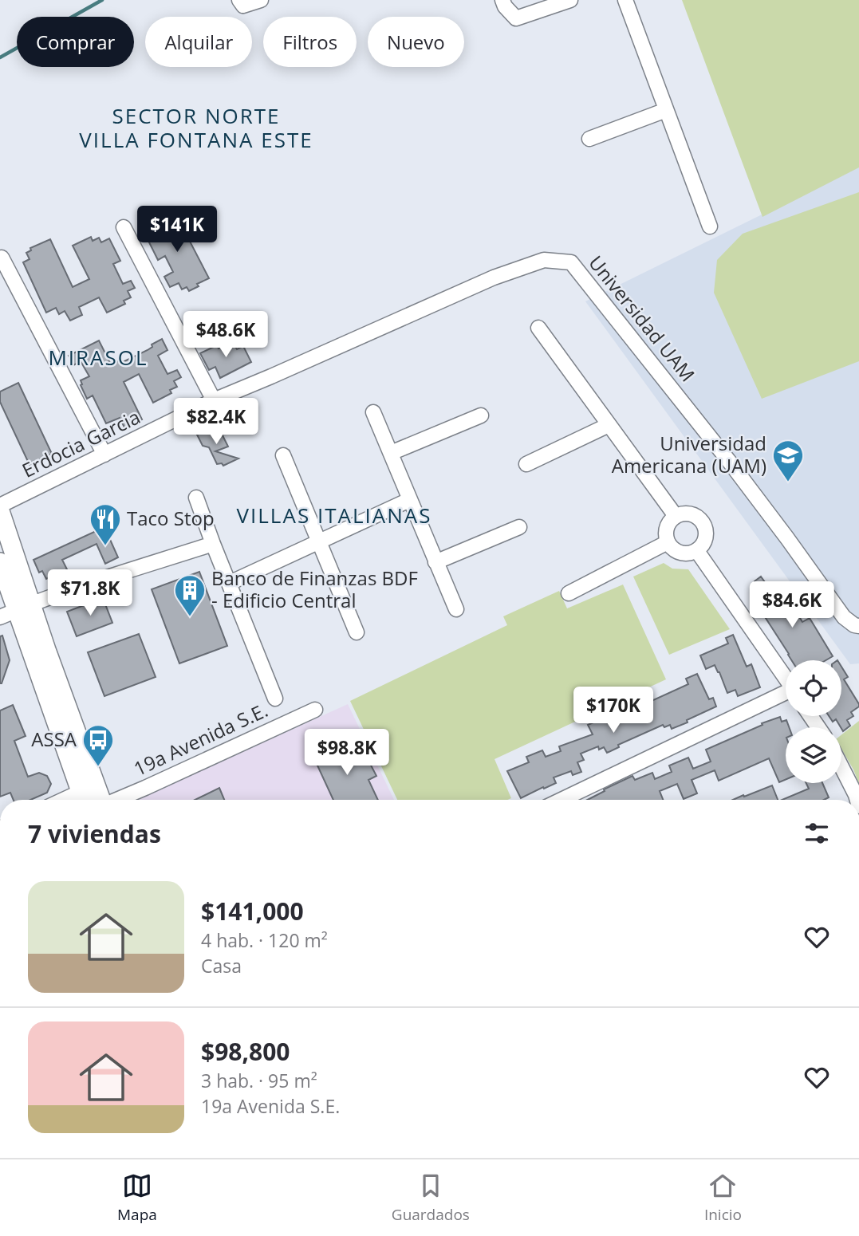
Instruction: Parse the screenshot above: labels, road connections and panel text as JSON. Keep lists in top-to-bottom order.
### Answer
{
  "streets": {
    "street": ["Universidad UAM", "Erdocia Garcia", "19a Avenida S.E."]
  },
  "crossings": [
    ["Universidad UAM", "Erdocia Garcia"]
  ],
  "districts": ["SECTOR NORTE VILLA FONTANA ESTE", "MIRASOL", "VILLAS ITALIANAS"],
  "places": {
    "school or university": ["Universidad Americana (UAM)"],
    "restaurant": ["Taco Stop"],
    "building": ["Banco de Finanzas BDF - Edificio Central"],
    "bus stop": ["ASSA"]
  },
  "page": {
    "chip": [
      "Comprar",
      "Alquilar",
      "Filtros",
      "Nuevo"
    ],
    "price": [
      "$141K",
      "$48.6K",
      "$82.4K",
      "$71.8K",
      "$84.6K",
      "$170K",
      "$98.8K"
    ],
    "heading": "7 viviendas",
    "list": [
      {
        "name": "$141,000",
        "note": "4 hab. · 120 m² · Casa"
      },
      {
        "name": "$98,800",
        "note": "3 hab. · 95 m² · 19a Avenida S.E."
      }
    ],
    "tabs": ["Mapa", "Guardados", "Inicio"]
  }
}
